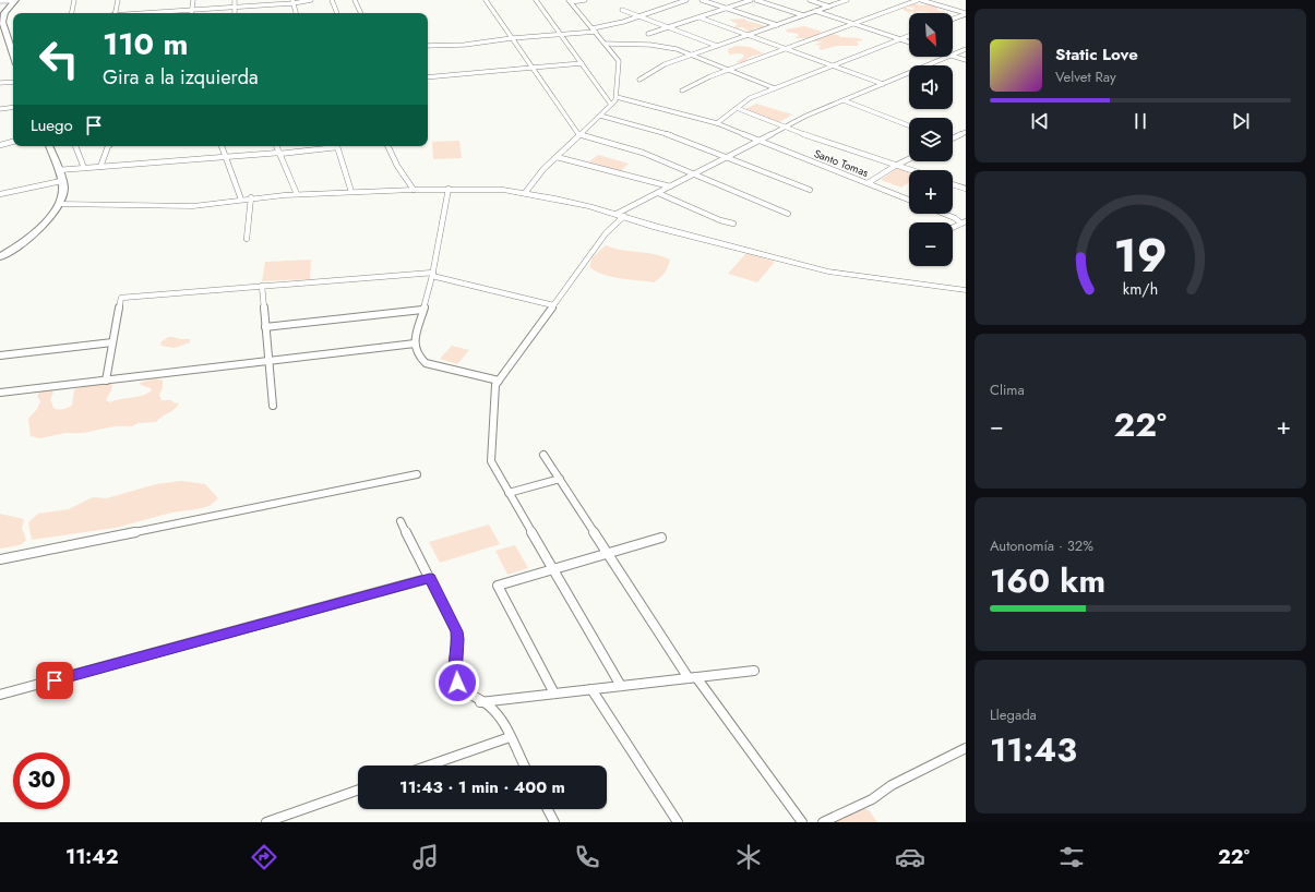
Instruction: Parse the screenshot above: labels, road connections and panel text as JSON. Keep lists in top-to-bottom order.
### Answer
{
  "streets": {
    "street": ["Santo Tomas"]
  },
  "north": "bottom right",
  "page": {
    "map_buttons": ["+", "−"],
    "turn": ["110 m", "Gira a la izquierda"],
    "song": ["Static Love", "Velvet Ray"],
    "then": "Luego",
    "tile": [
      "Clima",
      ["Autonomía · 32%", "160 km"],
      ["Llegada", "11:43"]
    ],
    "heat": ["−", "22°", "+"],
    "limit": "30",
    "trip": "11:43 · 1 min · 400 m",
    "tabs": ["11:42", "22°"],
    "gauge": ["19", "km/h"]
  }
}
